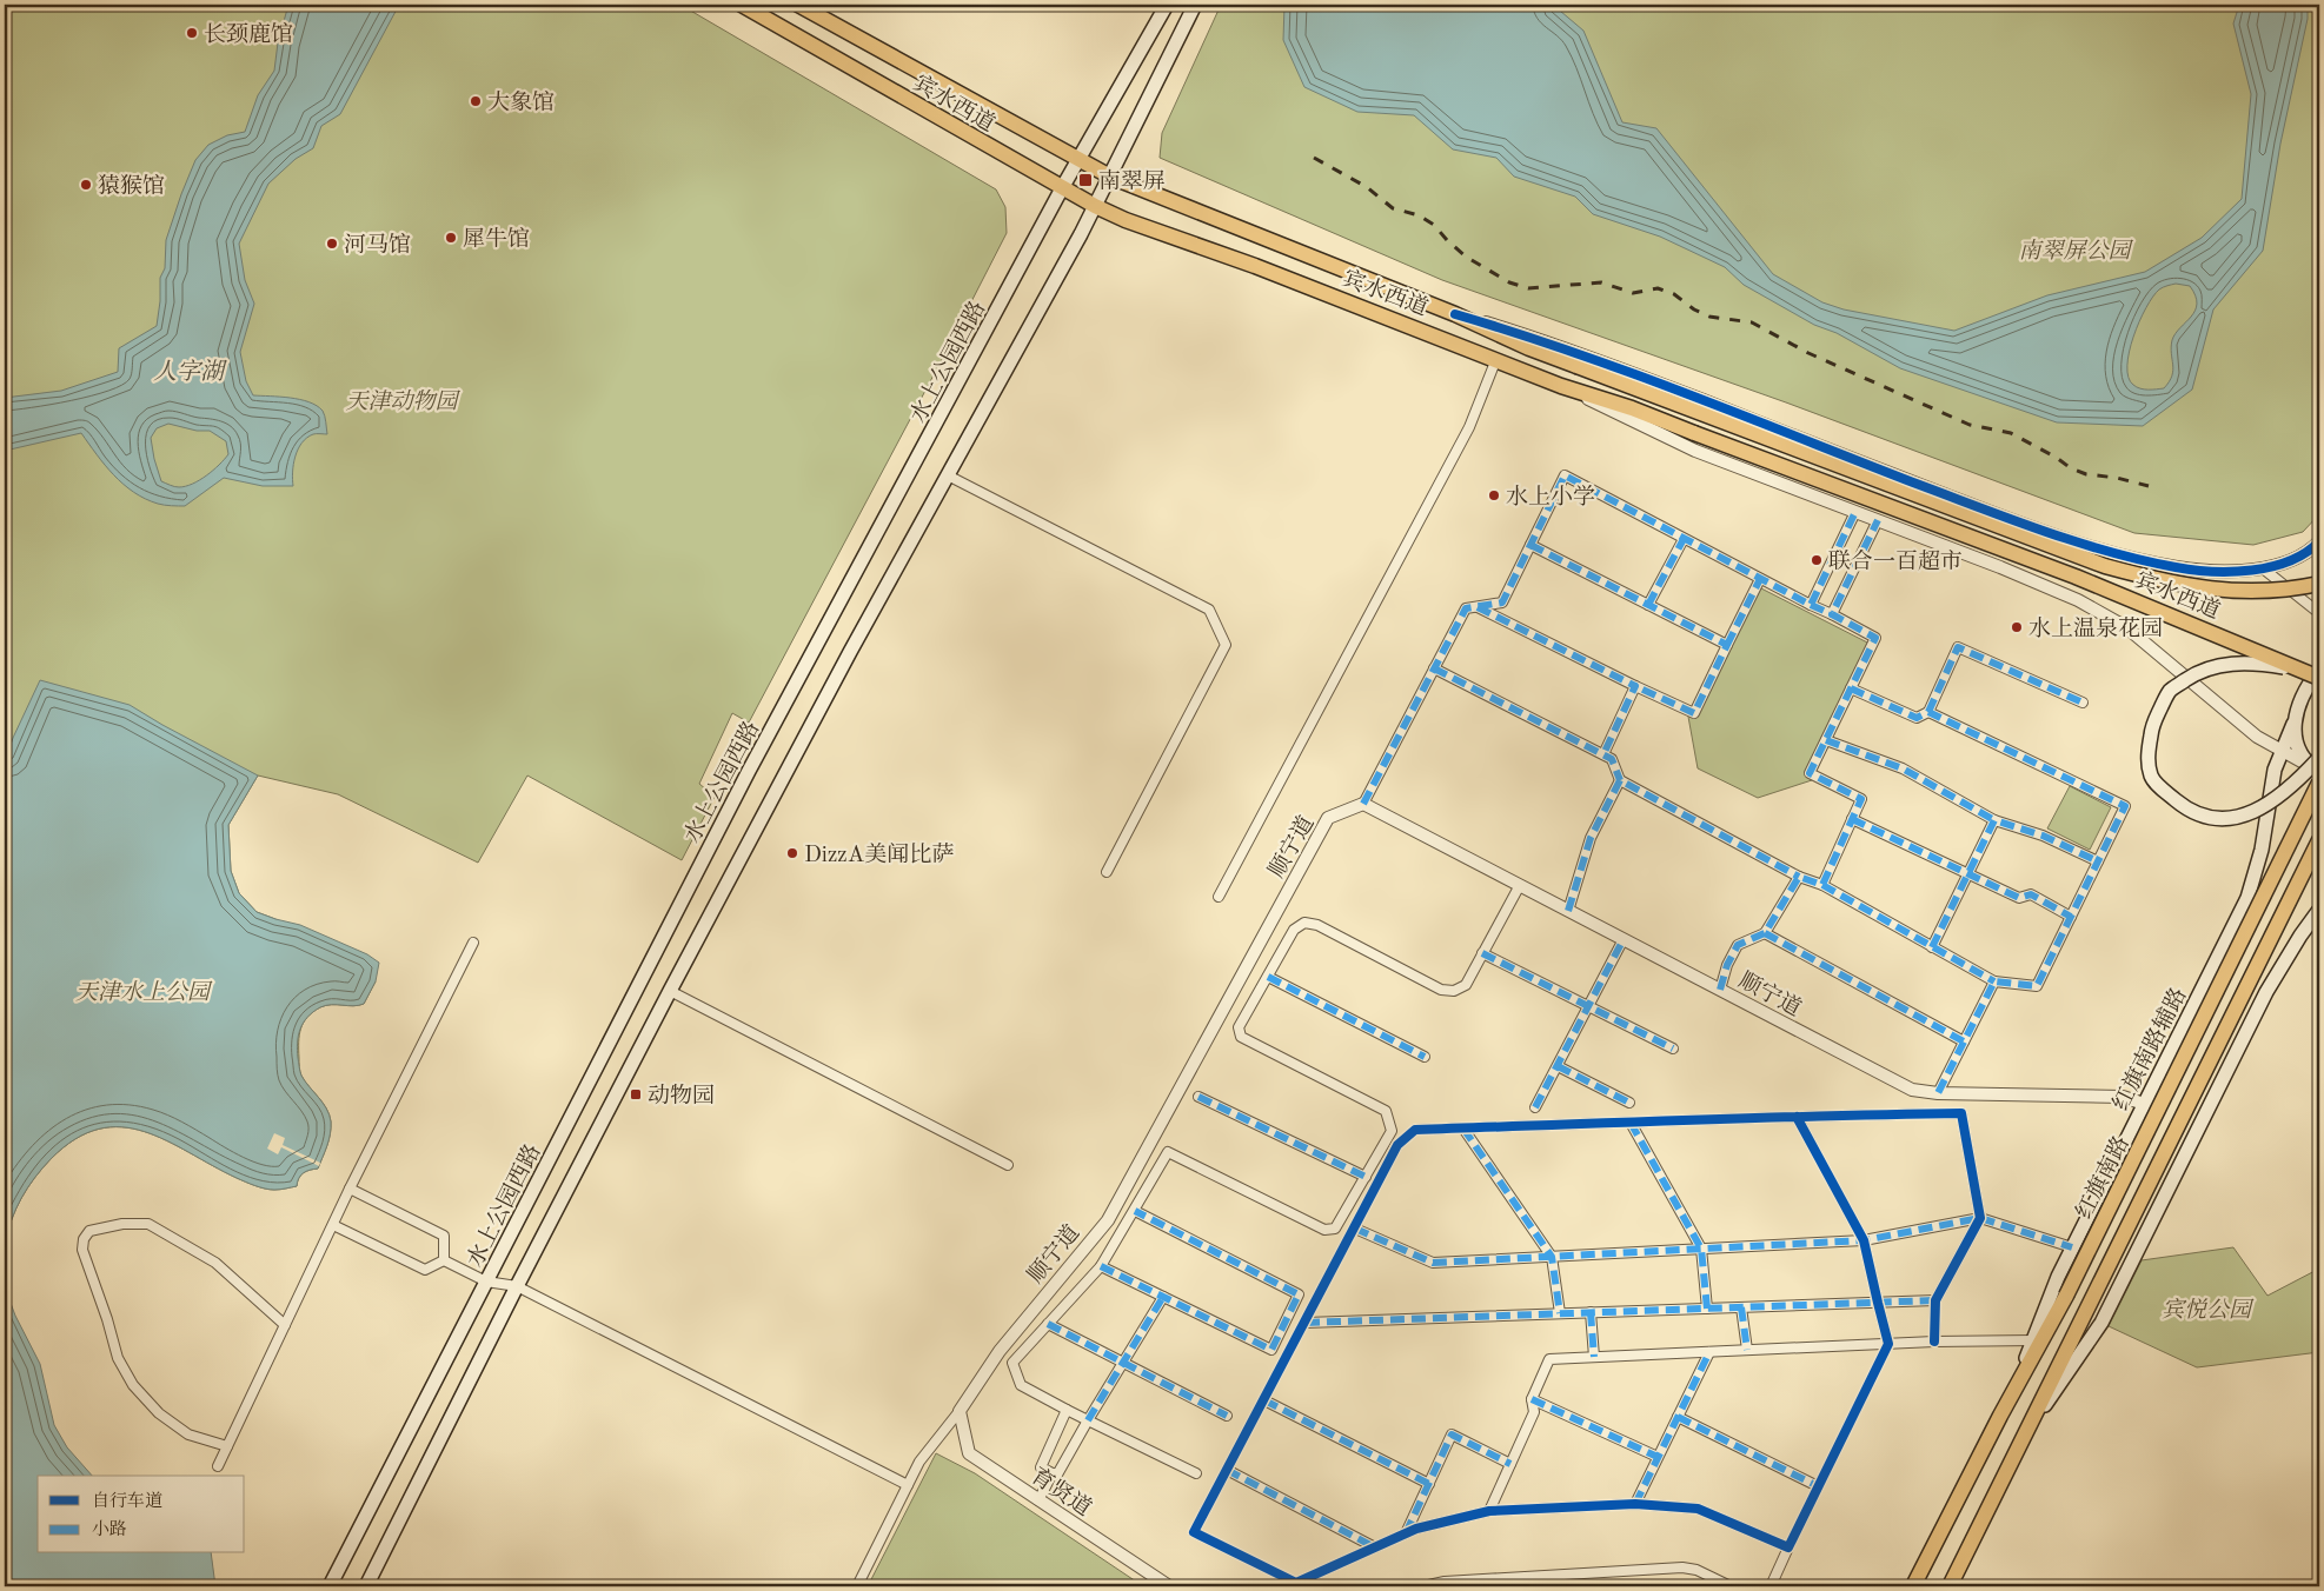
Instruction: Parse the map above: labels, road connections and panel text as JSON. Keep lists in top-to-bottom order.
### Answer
{
  "streets": {
    "main road": [
      "宾水西道",
      "水上公园西路",
      "红旗南路辅路",
      "红旗南路"
    ],
    "street": ["顺宁道", "育贤道"]
  },
  "crossings": [
    ["宾水西道", "水上公园西路"],
    ["宾水西道", "红旗南路辅路"],
    ["顺宁道", "红旗南路辅路"],
    ["顺宁道", "育贤道"],
    ["红旗南路辅路", "红旗南路"]
  ],
  "water": ["人字湖"],
  "parks": [
    "南翠屏公园",
    "天津动物园",
    "天津水上公园",
    "宾悦公园"
  ],
  "places": {
    "other": [
      "长颈鹿馆",
      "大象馆",
      "猿猴馆",
      "犀牛馆",
      "河马馆",
      "水上小学",
      "联合一百超市",
      "水上温泉花园",
      "DizzA美闻比萨"
    ],
    "transit": ["南翠屏", "动物园"]
  },
  "legend": ["自行车道", "小路"]
}
